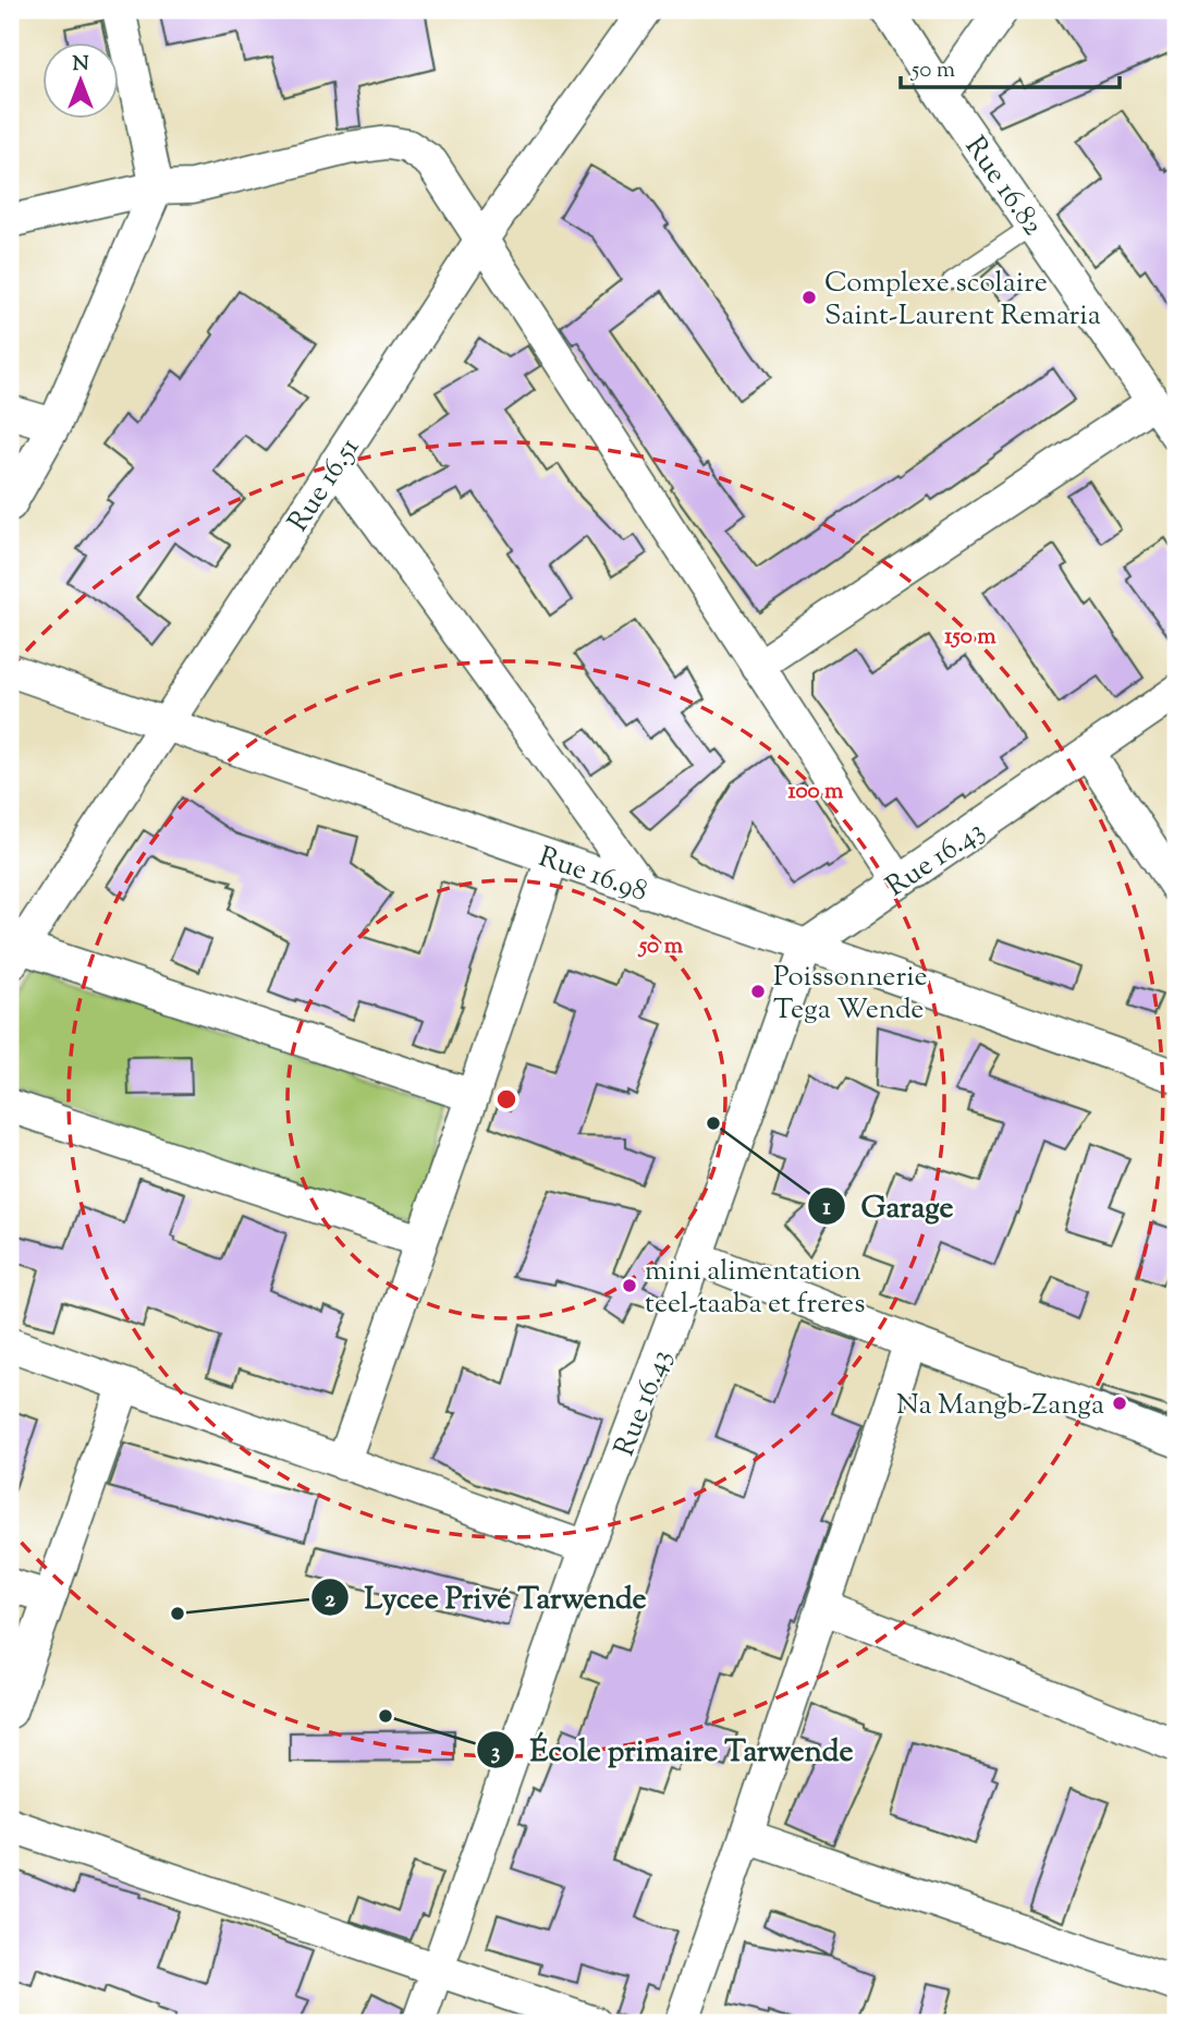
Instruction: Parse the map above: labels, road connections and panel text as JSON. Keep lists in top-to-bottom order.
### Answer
{
  "streets": {
    "street": [
      "Rue 16.82",
      "Rue 16.51",
      "Rue 16.43",
      "Rue 16.98"
    ]
  },
  "crossings": [
    ["Rue 16.51", "Rue 16.98"],
    ["Rue 16.43", "Rue 16.98"]
  ],
  "places": [
    "Complexe scolaire Saint-Laurent Remaria",
    "Poissonnerie Tega Wende",
    "Garage",
    "mini alimentation teel-taaba et freres",
    "Na Mangb-Zanga",
    "Lycee Privé Tarwende",
    "École primaire Tarwende"
  ],
  "scale_bar": "50 m",
  "north": "top",
  "rings": ["150 m", "100 m", "50 m"]
}
